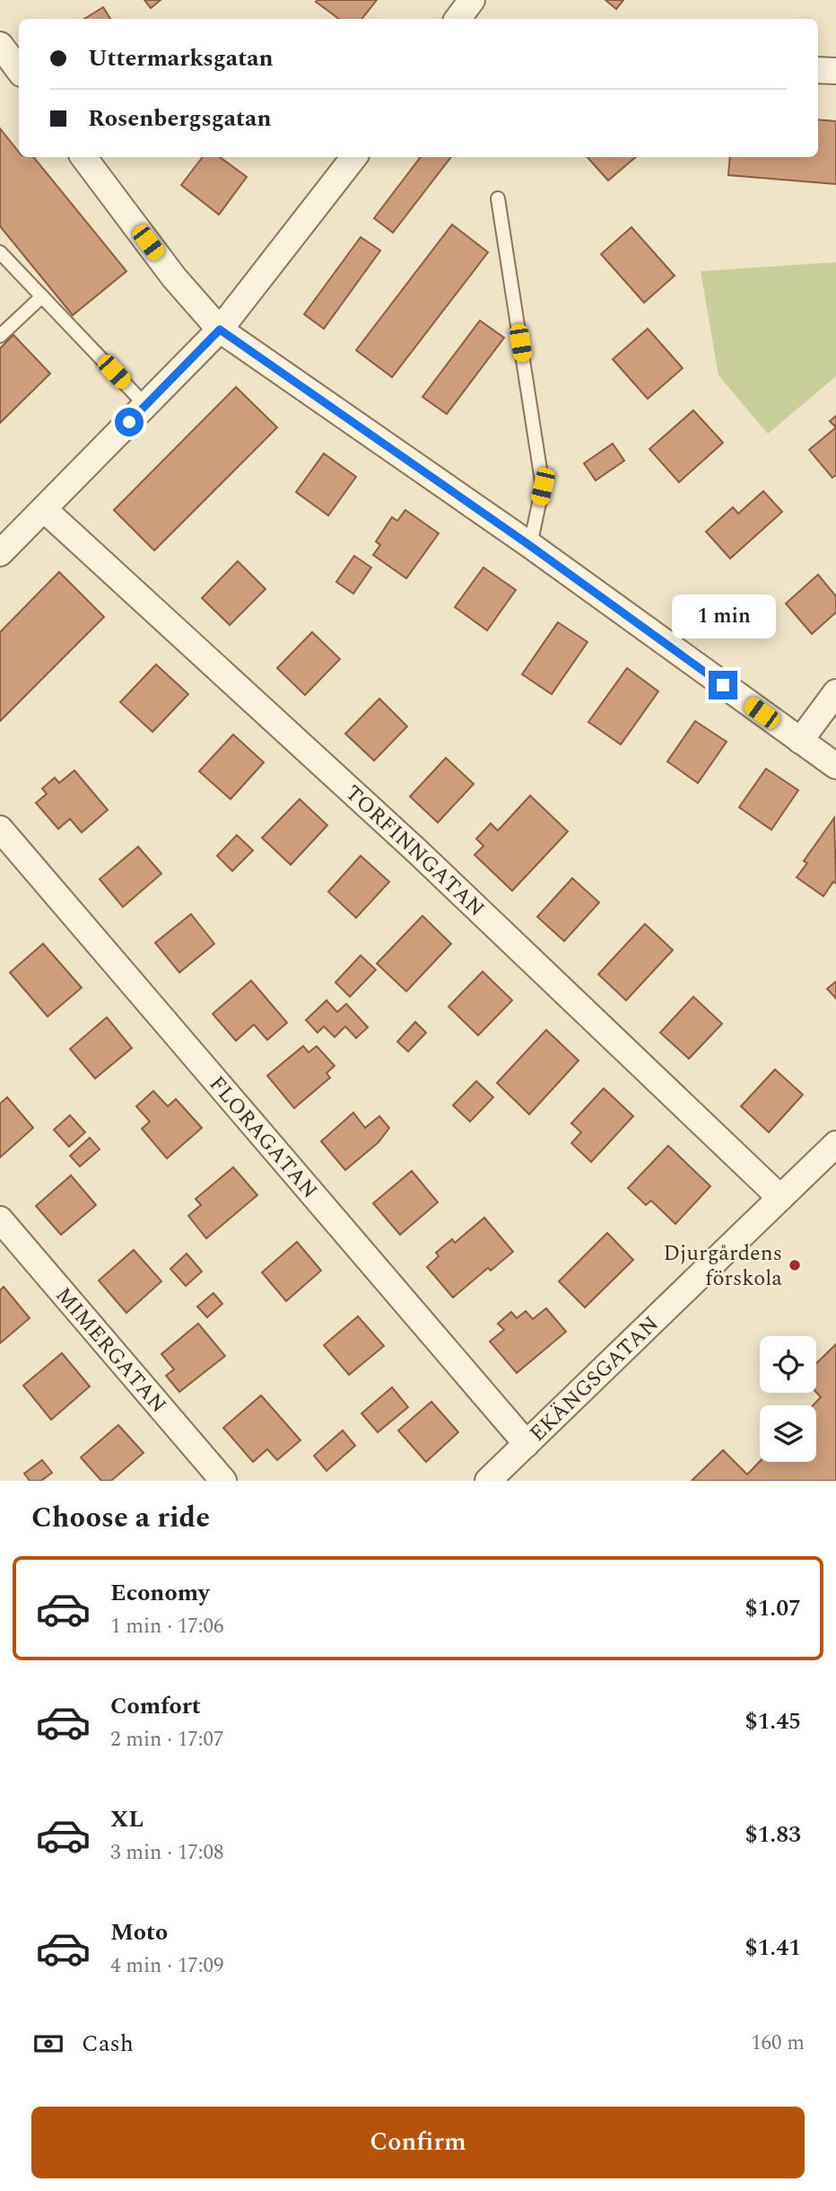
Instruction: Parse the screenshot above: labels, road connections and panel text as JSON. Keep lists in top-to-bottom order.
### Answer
{
  "streets": {
    "street": [
      "TORFINNGATAN",
      "FLORAGATAN",
      "MIMERGATAN",
      "EKÄNGSGATAN"
    ]
  },
  "crossings": [
    ["TORFINNGATAN", "EKÄNGSGATAN"],
    ["FLORAGATAN", "EKÄNGSGATAN"]
  ],
  "places": ["Djurgårdens förskola"],
  "page": {
    "banner": ["Uttermarksgatan", "Rosenbergsgatan"],
    "bubble": "1 min",
    "heading": "Choose a ride",
    "list": [
      {
        "name": "Economy",
        "note": "1 min · 17:06",
        "value": "$1.07"
      },
      {
        "name": "Comfort",
        "note": "2 min · 17:07",
        "value": "$1.45"
      },
      {
        "name": "XL",
        "note": "3 min · 17:08",
        "value": "$1.83"
      },
      {
        "name": "Moto",
        "note": "4 min · 17:09",
        "value": "$1.41"
      }
    ],
    "pay": ["Cash", "160 m"],
    "buttons": "Confirm"
  }
}
